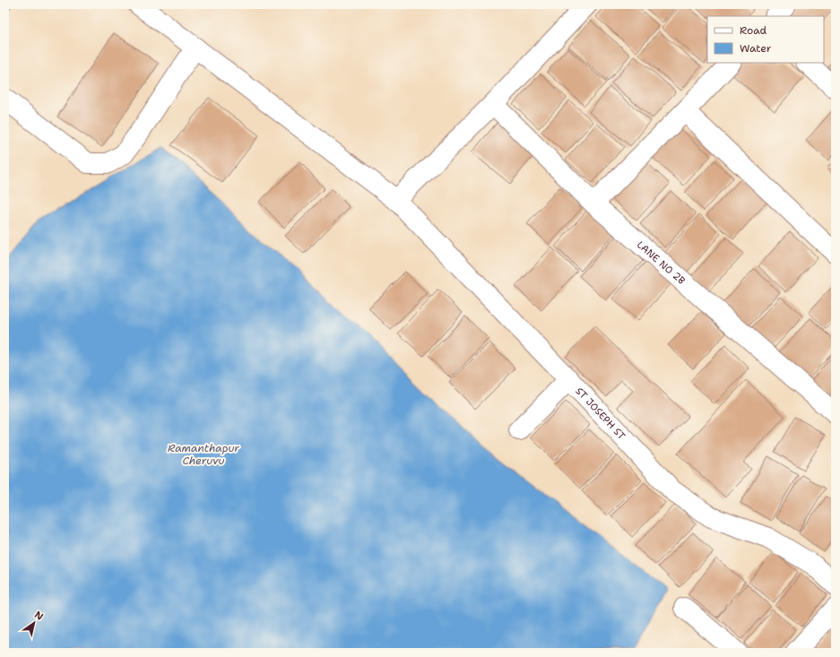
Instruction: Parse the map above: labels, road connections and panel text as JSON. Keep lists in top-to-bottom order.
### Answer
{
  "streets": {
    "street": ["LANE NO 2B", "ST JOSEPH ST"]
  },
  "water": ["Ramanthapur Cheruvu"],
  "legend": ["Road", "Water"],
  "north": "top right"
}
